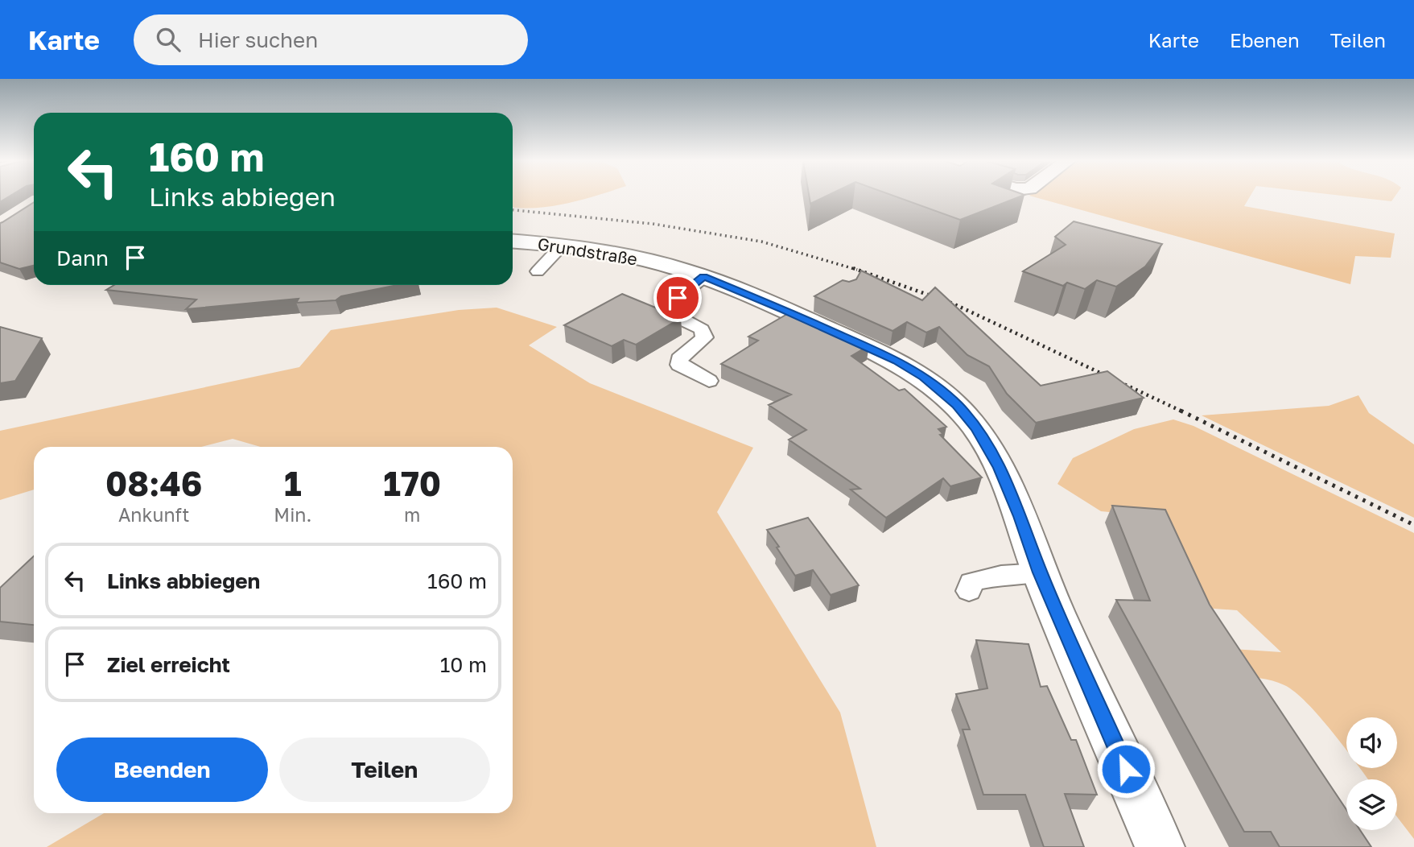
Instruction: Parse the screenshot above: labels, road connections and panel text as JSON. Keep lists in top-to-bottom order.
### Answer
{
  "streets": {
    "main road": ["Grundstraße"]
  },
  "page": {
    "header": "Karte",
    "search": "Hier suchen",
    "nav": ["Karte", "Ebenen", "Teilen"],
    "turn": ["160 m", "Links abbiegen"],
    "then": "Dann",
    "eta": [
      "08:46",
      "Ankunft",
      "1",
      "Min.",
      "170",
      "m"
    ],
    "list": [
      {
        "name": "Links abbiegen",
        "value": "160 m"
      },
      {
        "name": "Ziel erreicht",
        "value": "10 m"
      }
    ],
    "buttons": ["Beenden", "Teilen"]
  }
}
